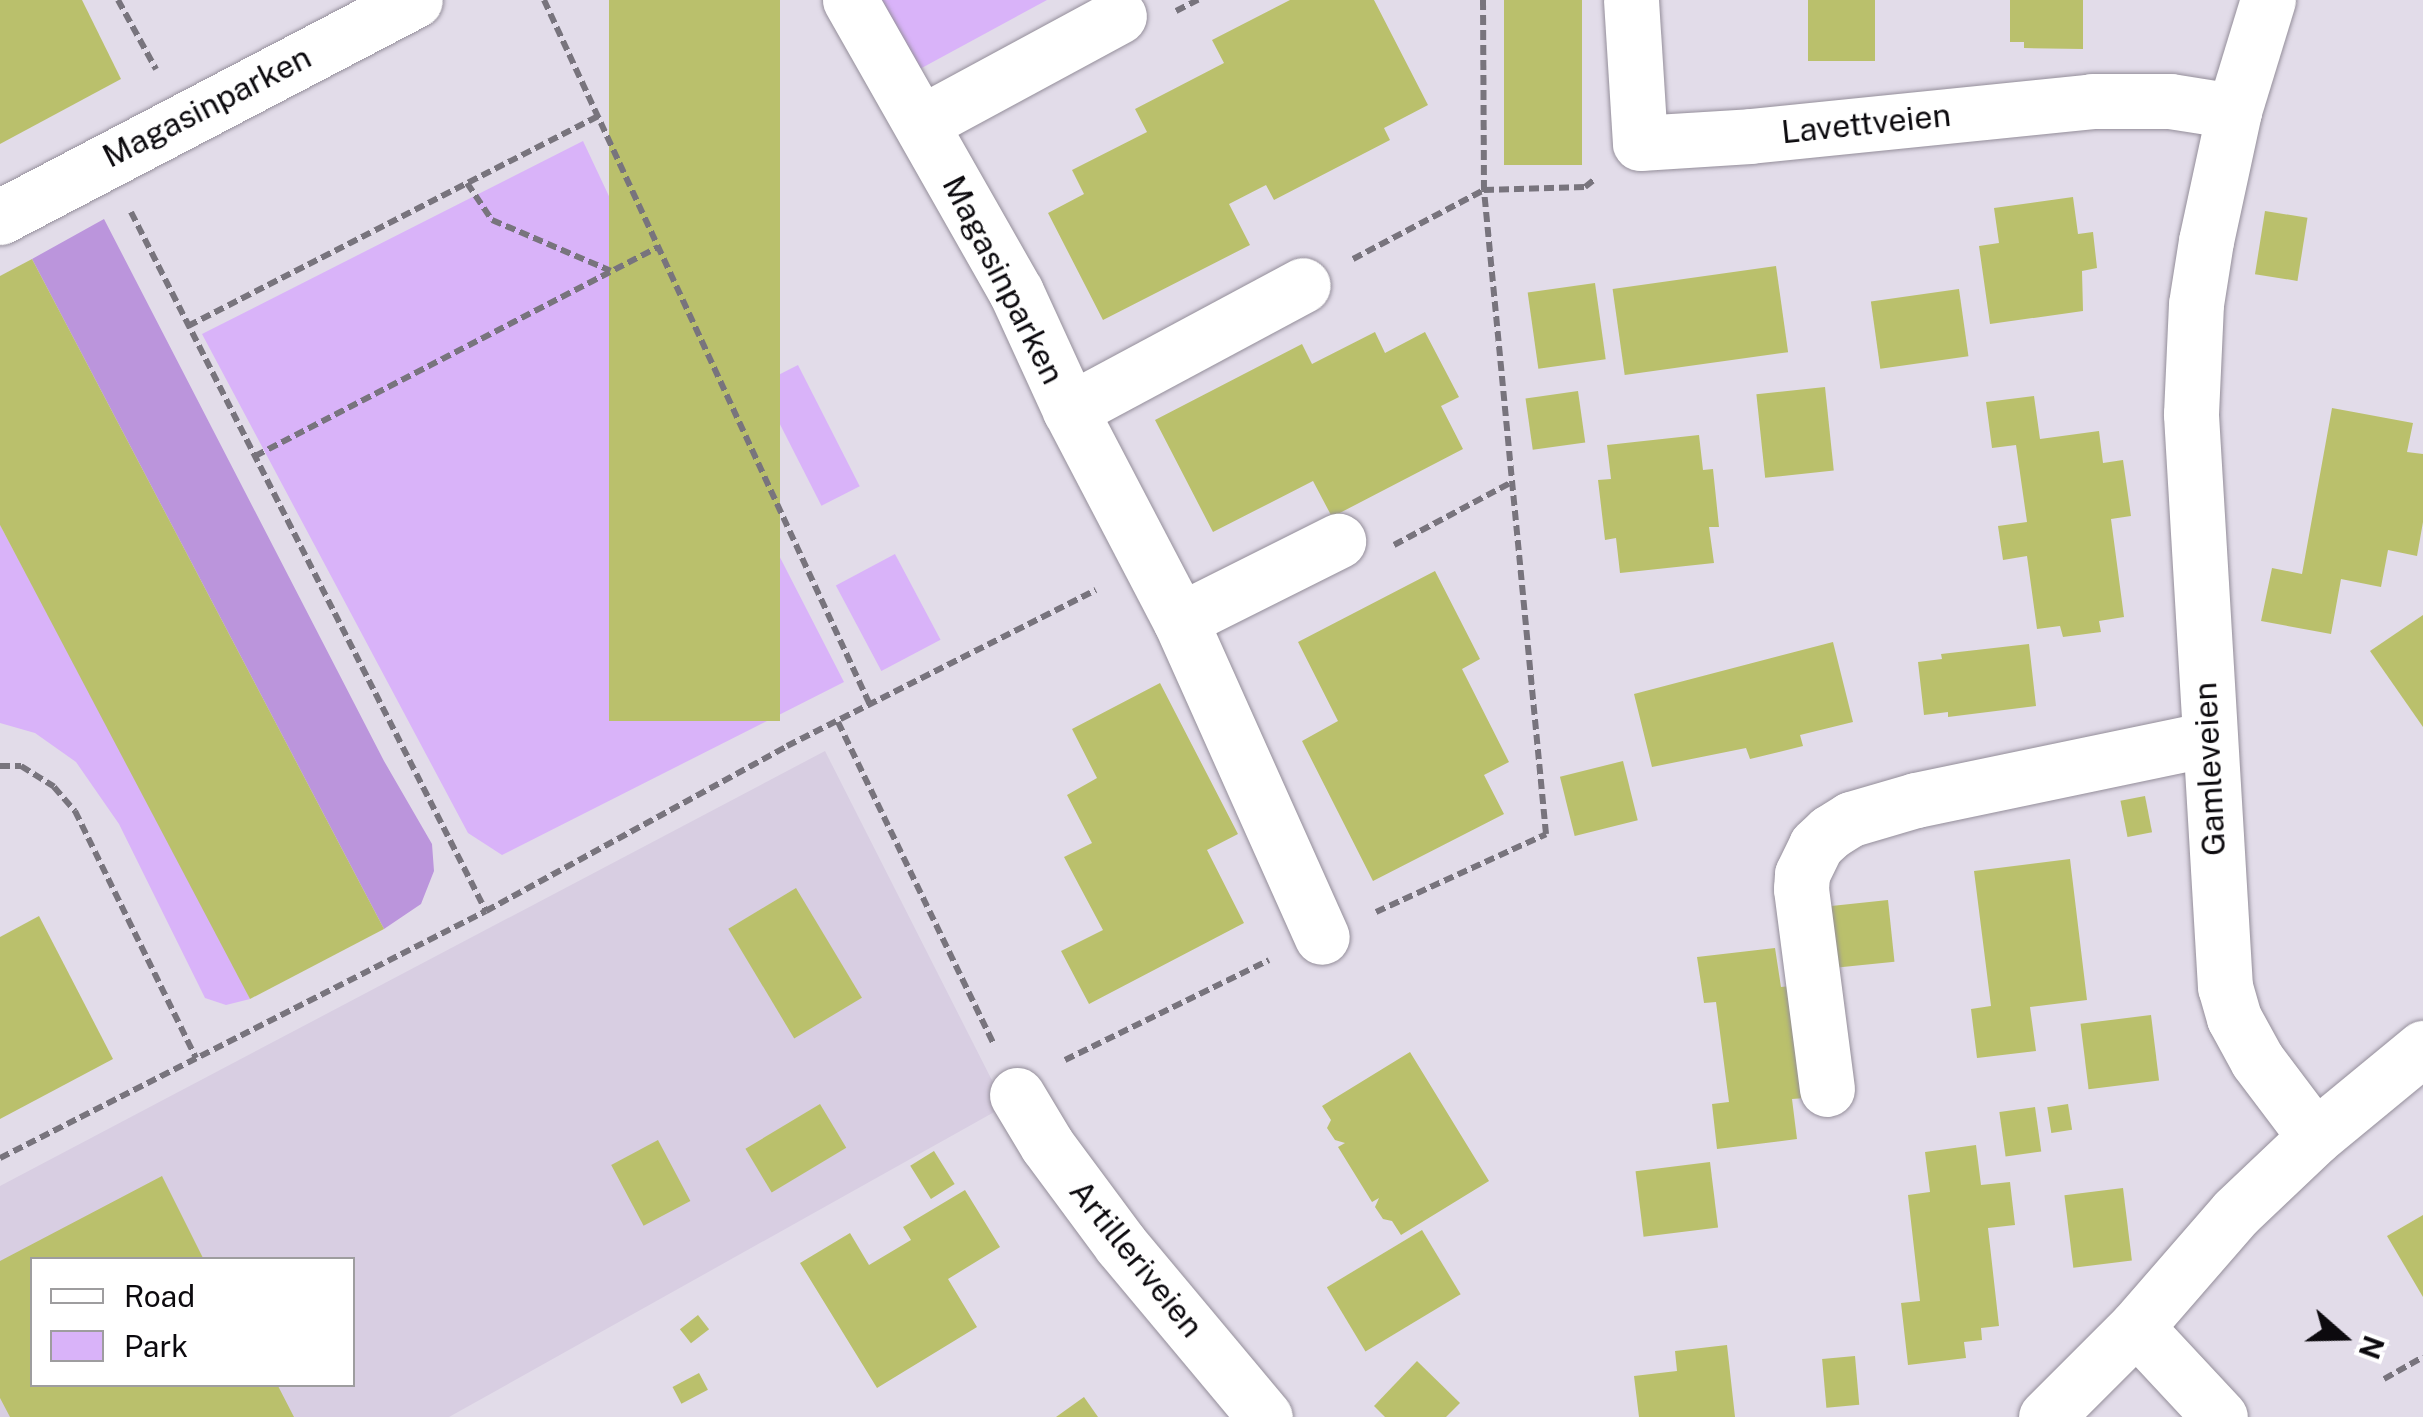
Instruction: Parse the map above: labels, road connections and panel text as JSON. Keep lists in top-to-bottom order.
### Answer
{
  "streets": {
    "street": [
      "Magasinparken",
      "Lavettveien",
      "Gamleveien",
      "Artilleriveien"
    ]
  },
  "crossings": [
    ["Lavettveien", "Gamleveien"]
  ],
  "legend": ["Road", "Park"],
  "north": "right"
}
